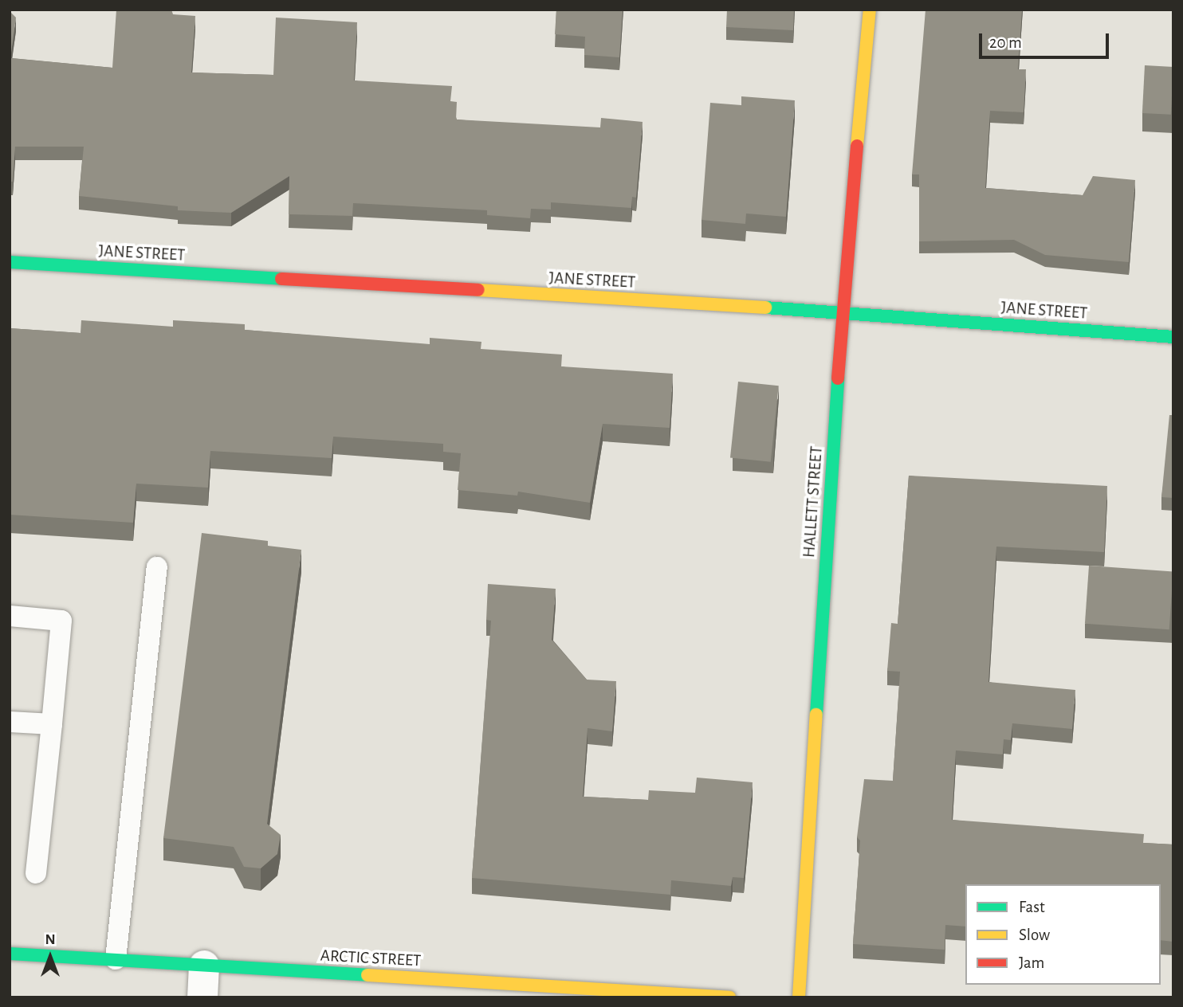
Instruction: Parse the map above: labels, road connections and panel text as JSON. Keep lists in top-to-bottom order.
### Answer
{
  "streets": {
    "street": ["JANE STREET", "HALLETT STREET", "ARCTIC STREET"]
  },
  "crossings": [
    ["JANE STREET", "HALLETT STREET"]
  ],
  "legend": ["Fast", "Slow", "Jam"],
  "scale_bar": "20 m",
  "north": "top"
}
